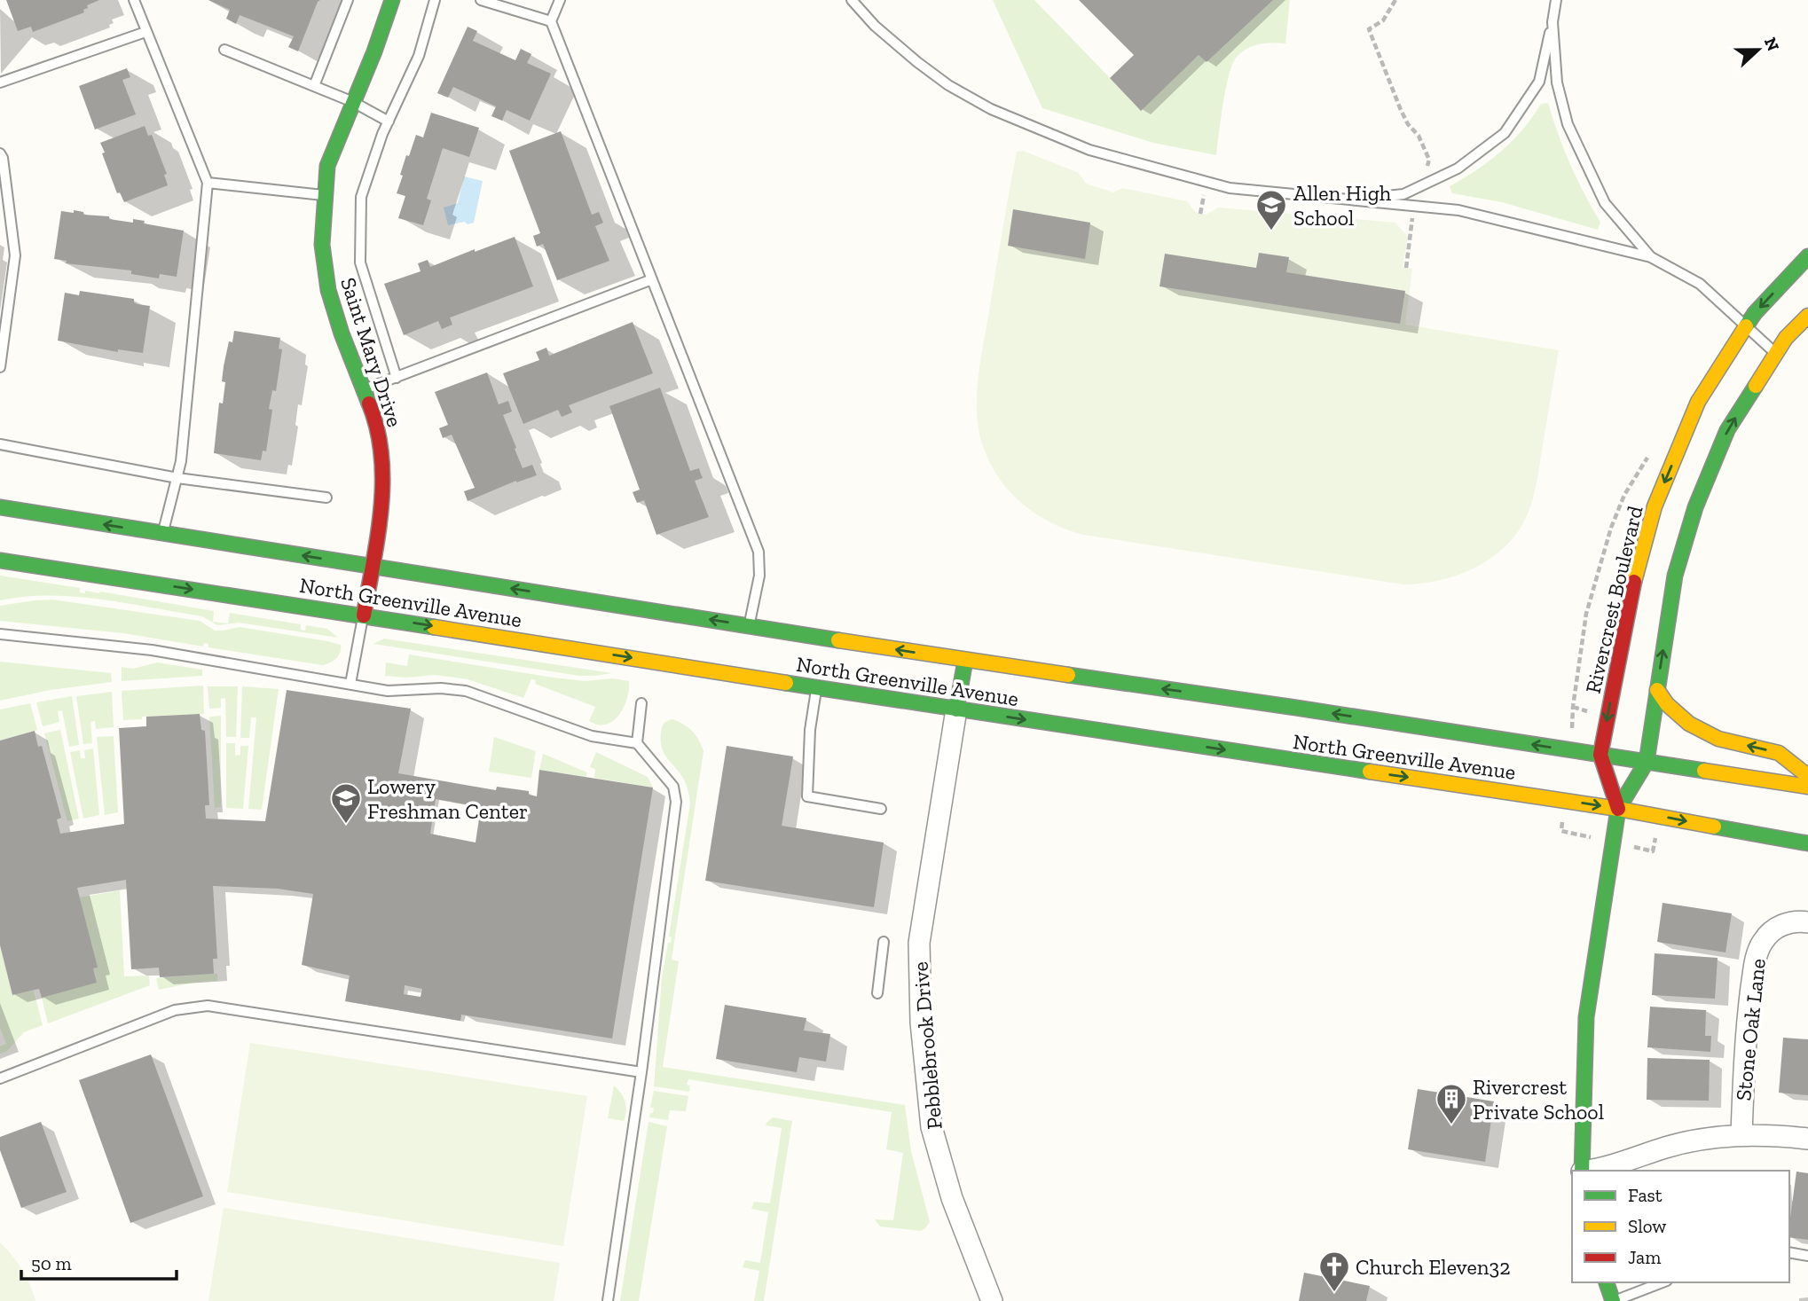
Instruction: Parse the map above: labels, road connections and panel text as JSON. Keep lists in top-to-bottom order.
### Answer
{
  "streets": {
    "main road": ["Saint Mary Drive", "Rivercrest Boulevard", "North Greenville Avenue"],
    "street": ["Stone Oak Lane", "Pebblebrook Drive"]
  },
  "crossings": [
    ["Saint Mary Drive", "North Greenville Avenue"],
    ["Rivercrest Boulevard", "North Greenville Avenue"],
    ["North Greenville Avenue", "Pebblebrook Drive"]
  ],
  "places": {
    "school or university": ["Allen High School", "Lowery Freshman Center"],
    "building": ["Rivercrest Private School"],
    "church": ["Church Eleven32"]
  },
  "legend": ["Fast", "Slow", "Jam"],
  "scale_bar": "50 m",
  "north": "right"
}
